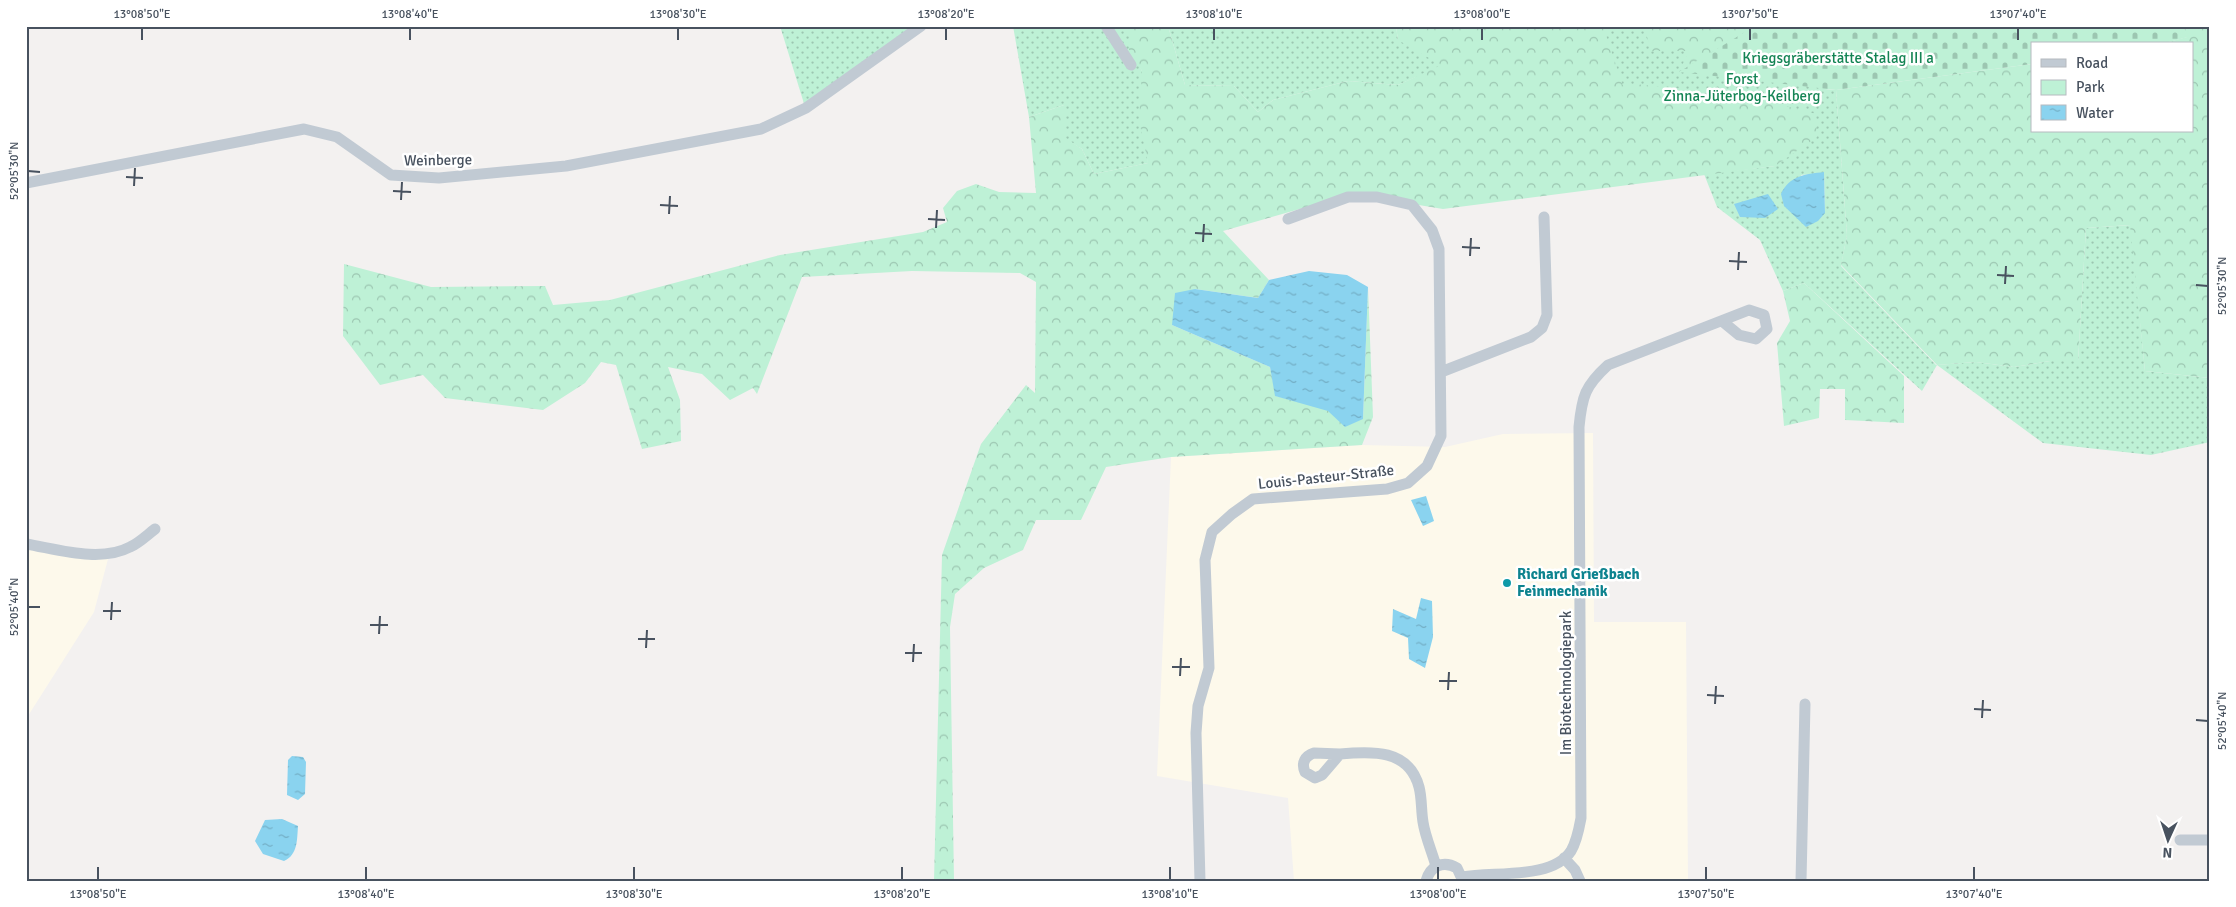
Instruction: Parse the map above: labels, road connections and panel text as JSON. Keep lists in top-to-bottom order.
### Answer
{
  "streets": {
    "street": ["Weinberge", "Louis-Pasteur-Straße", "Im Biotechnologiepark"]
  },
  "parks": ["Kriegsgräberstätte Stalag III a", "Forst Zinna-Jüterbog-Keilberg"],
  "places": ["Richard Grießbach Feinmechanik"],
  "legend": ["Road", "Park", "Water"],
  "north": "bottom",
  "coordinates": [
    "13°08'50\"E",
    "13°08'40\"E",
    "13°08'30\"E",
    "13°08'20\"E",
    "13°08'10\"E",
    "13°08'00\"E",
    "13°07'50\"E",
    "13°07'40\"E",
    "52°05'30\"N",
    "52°05'40\"N"
  ]
}
